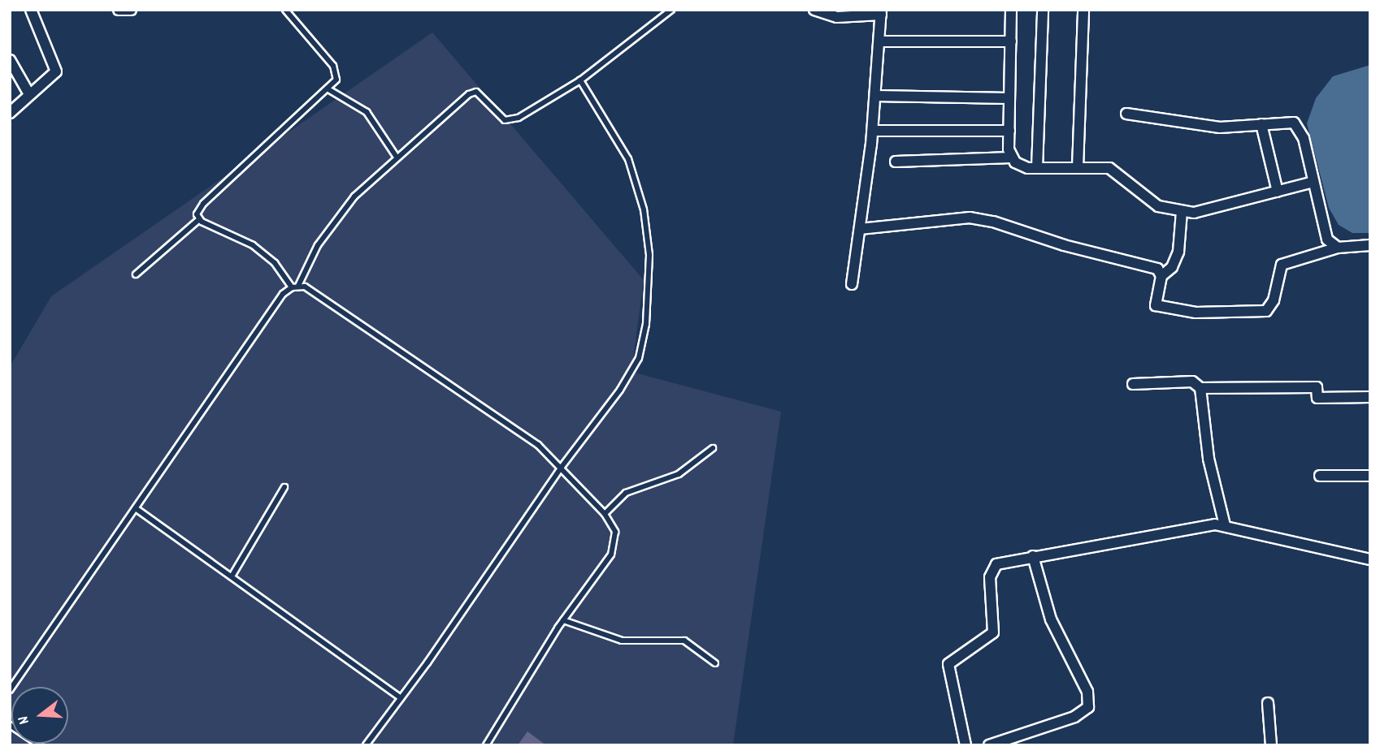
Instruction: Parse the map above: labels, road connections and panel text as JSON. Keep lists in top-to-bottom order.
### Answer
{
  "north": "left"
}
